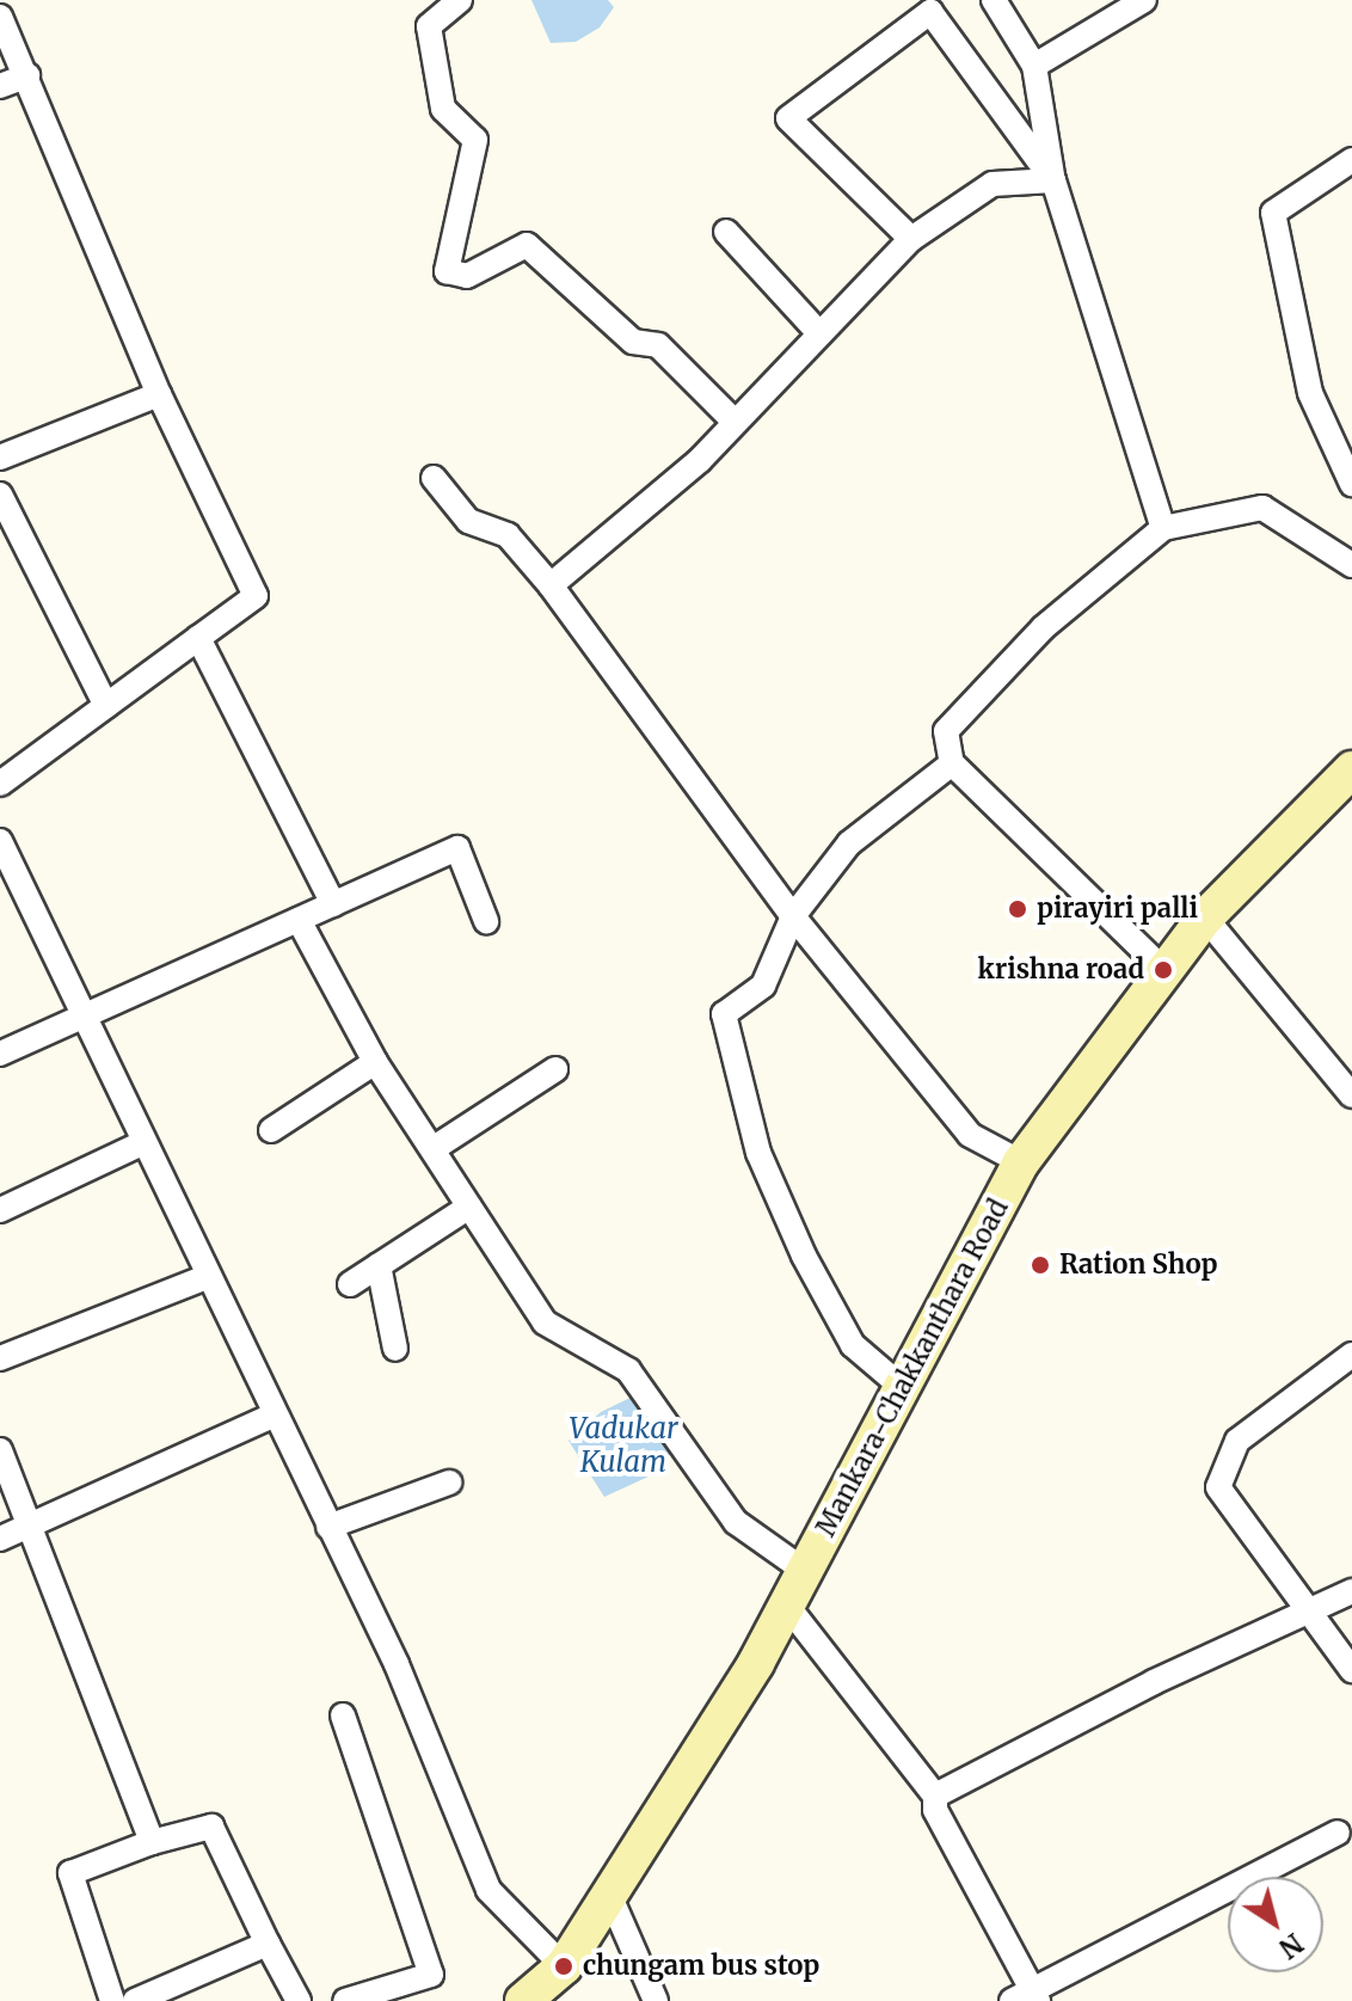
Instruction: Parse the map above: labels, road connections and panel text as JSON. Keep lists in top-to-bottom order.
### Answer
{
  "streets": {
    "main road": ["Mankara-Chakkanthara Road"]
  },
  "water": ["Vadukar Kulam"],
  "places": [
    "pirayiri palli",
    "krishna road",
    "Ration Shop",
    "chungam bus stop"
  ],
  "north": "bottom right"
}
